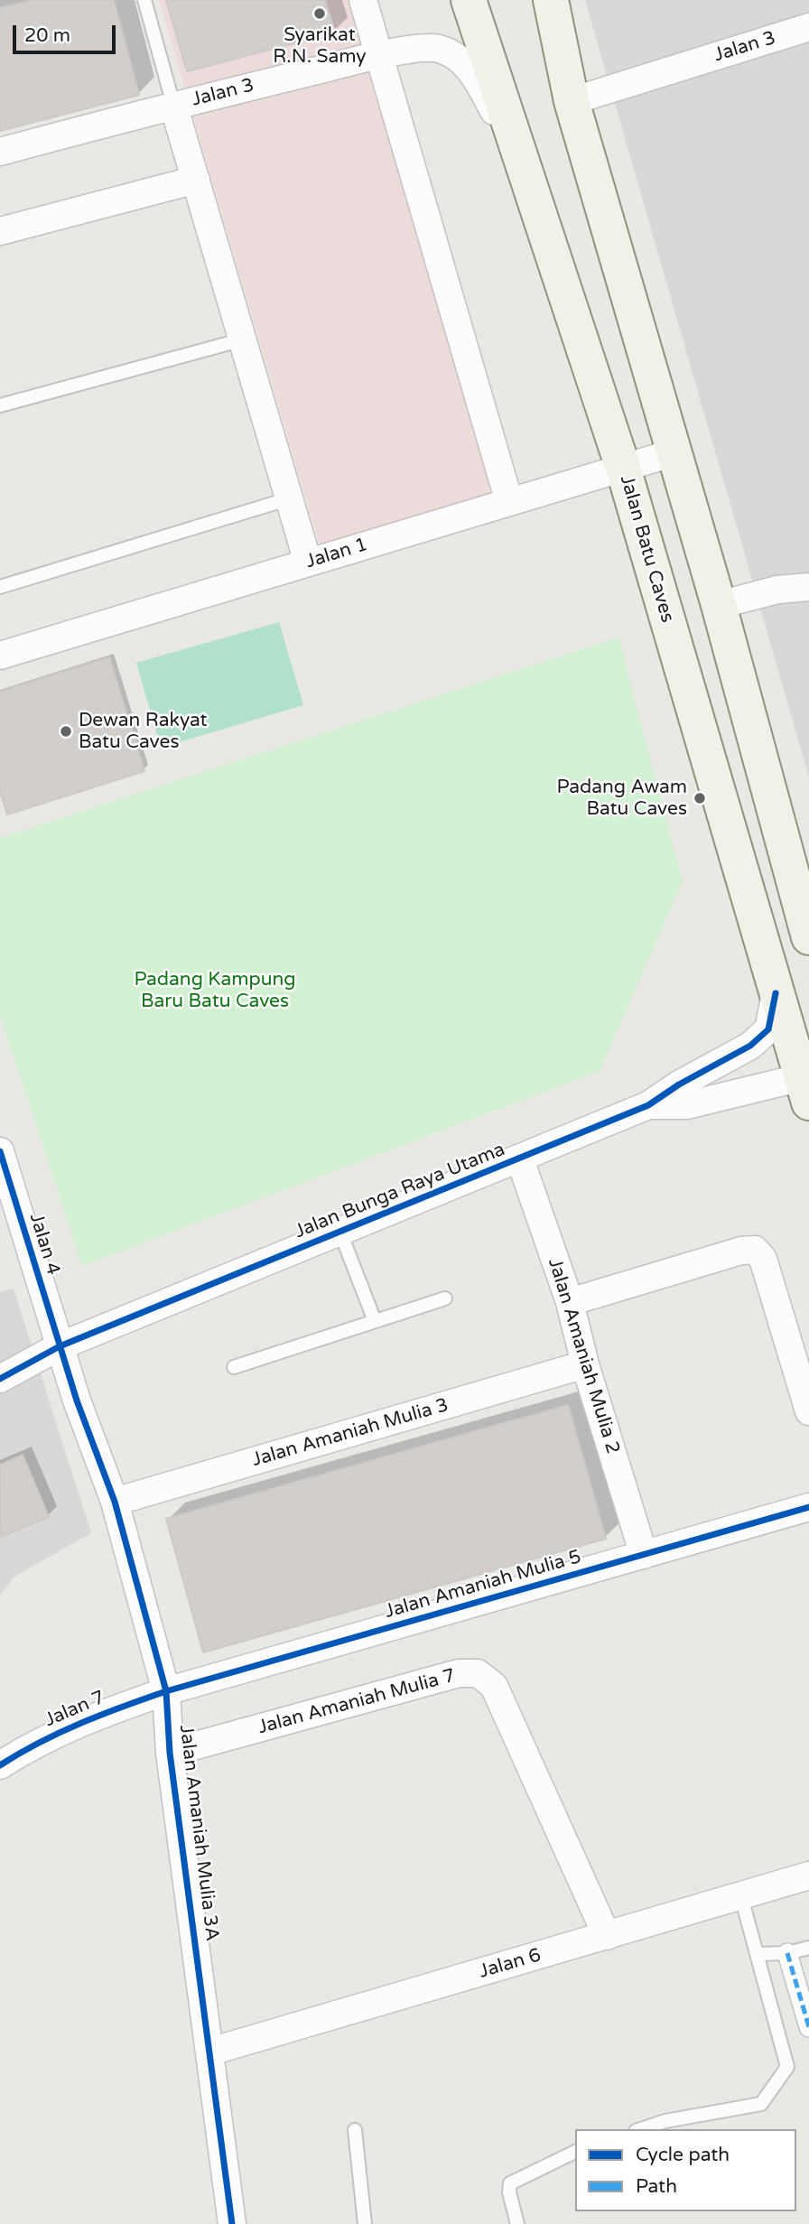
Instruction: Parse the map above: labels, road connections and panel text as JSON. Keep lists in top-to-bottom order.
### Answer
{
  "streets": {
    "main road": ["Jalan Batu Caves"],
    "street": [
      "Jalan 3",
      "Jalan 1",
      "Jalan Bunga Raya Utama",
      "Jalan 4",
      "Jalan Amaniah Mulia 2",
      "Jalan Amaniah Mulia 3",
      "Jalan Amaniah Mulia 5",
      "Jalan Amaniah Mulia 7",
      "Jalan 7",
      "Jalan Amaniah Mulia 3A",
      "Jalan 6"
    ]
  },
  "crossings": [
    ["Jalan 3", "Jalan Batu Caves"],
    ["Jalan Batu Caves", "Jalan 1"],
    ["Jalan Batu Caves", "Jalan Bunga Raya Utama"],
    ["Jalan Bunga Raya Utama", "Jalan 4"],
    ["Jalan Bunga Raya Utama", "Jalan Amaniah Mulia 2"],
    ["Jalan Bunga Raya Utama", "Jalan Amaniah Mulia 3A"],
    ["Jalan 4", "Jalan Amaniah Mulia 3A"],
    ["Jalan Amaniah Mulia 2", "Jalan Amaniah Mulia 3"],
    ["Jalan Amaniah Mulia 2", "Jalan Amaniah Mulia 5"],
    ["Jalan Amaniah Mulia 3", "Jalan Amaniah Mulia 3A"],
    ["Jalan Amaniah Mulia 5", "Jalan 7"],
    ["Jalan Amaniah Mulia 5", "Jalan Amaniah Mulia 3A"],
    ["Jalan Amaniah Mulia 7", "Jalan Amaniah Mulia 3A"],
    ["Jalan Amaniah Mulia 7", "Jalan 6"],
    ["Jalan 7", "Jalan Amaniah Mulia 3A"],
    ["Jalan Amaniah Mulia 3A", "Jalan 6"]
  ],
  "parks": ["Padang Kampung Baru Batu Caves"],
  "places": ["Syarikat R.N. Samy", "Dewan Rakyat Batu Caves", "Padang Awam Batu Caves"],
  "legend": ["Cycle path", "Path"],
  "scale_bar": "20 m"
}
